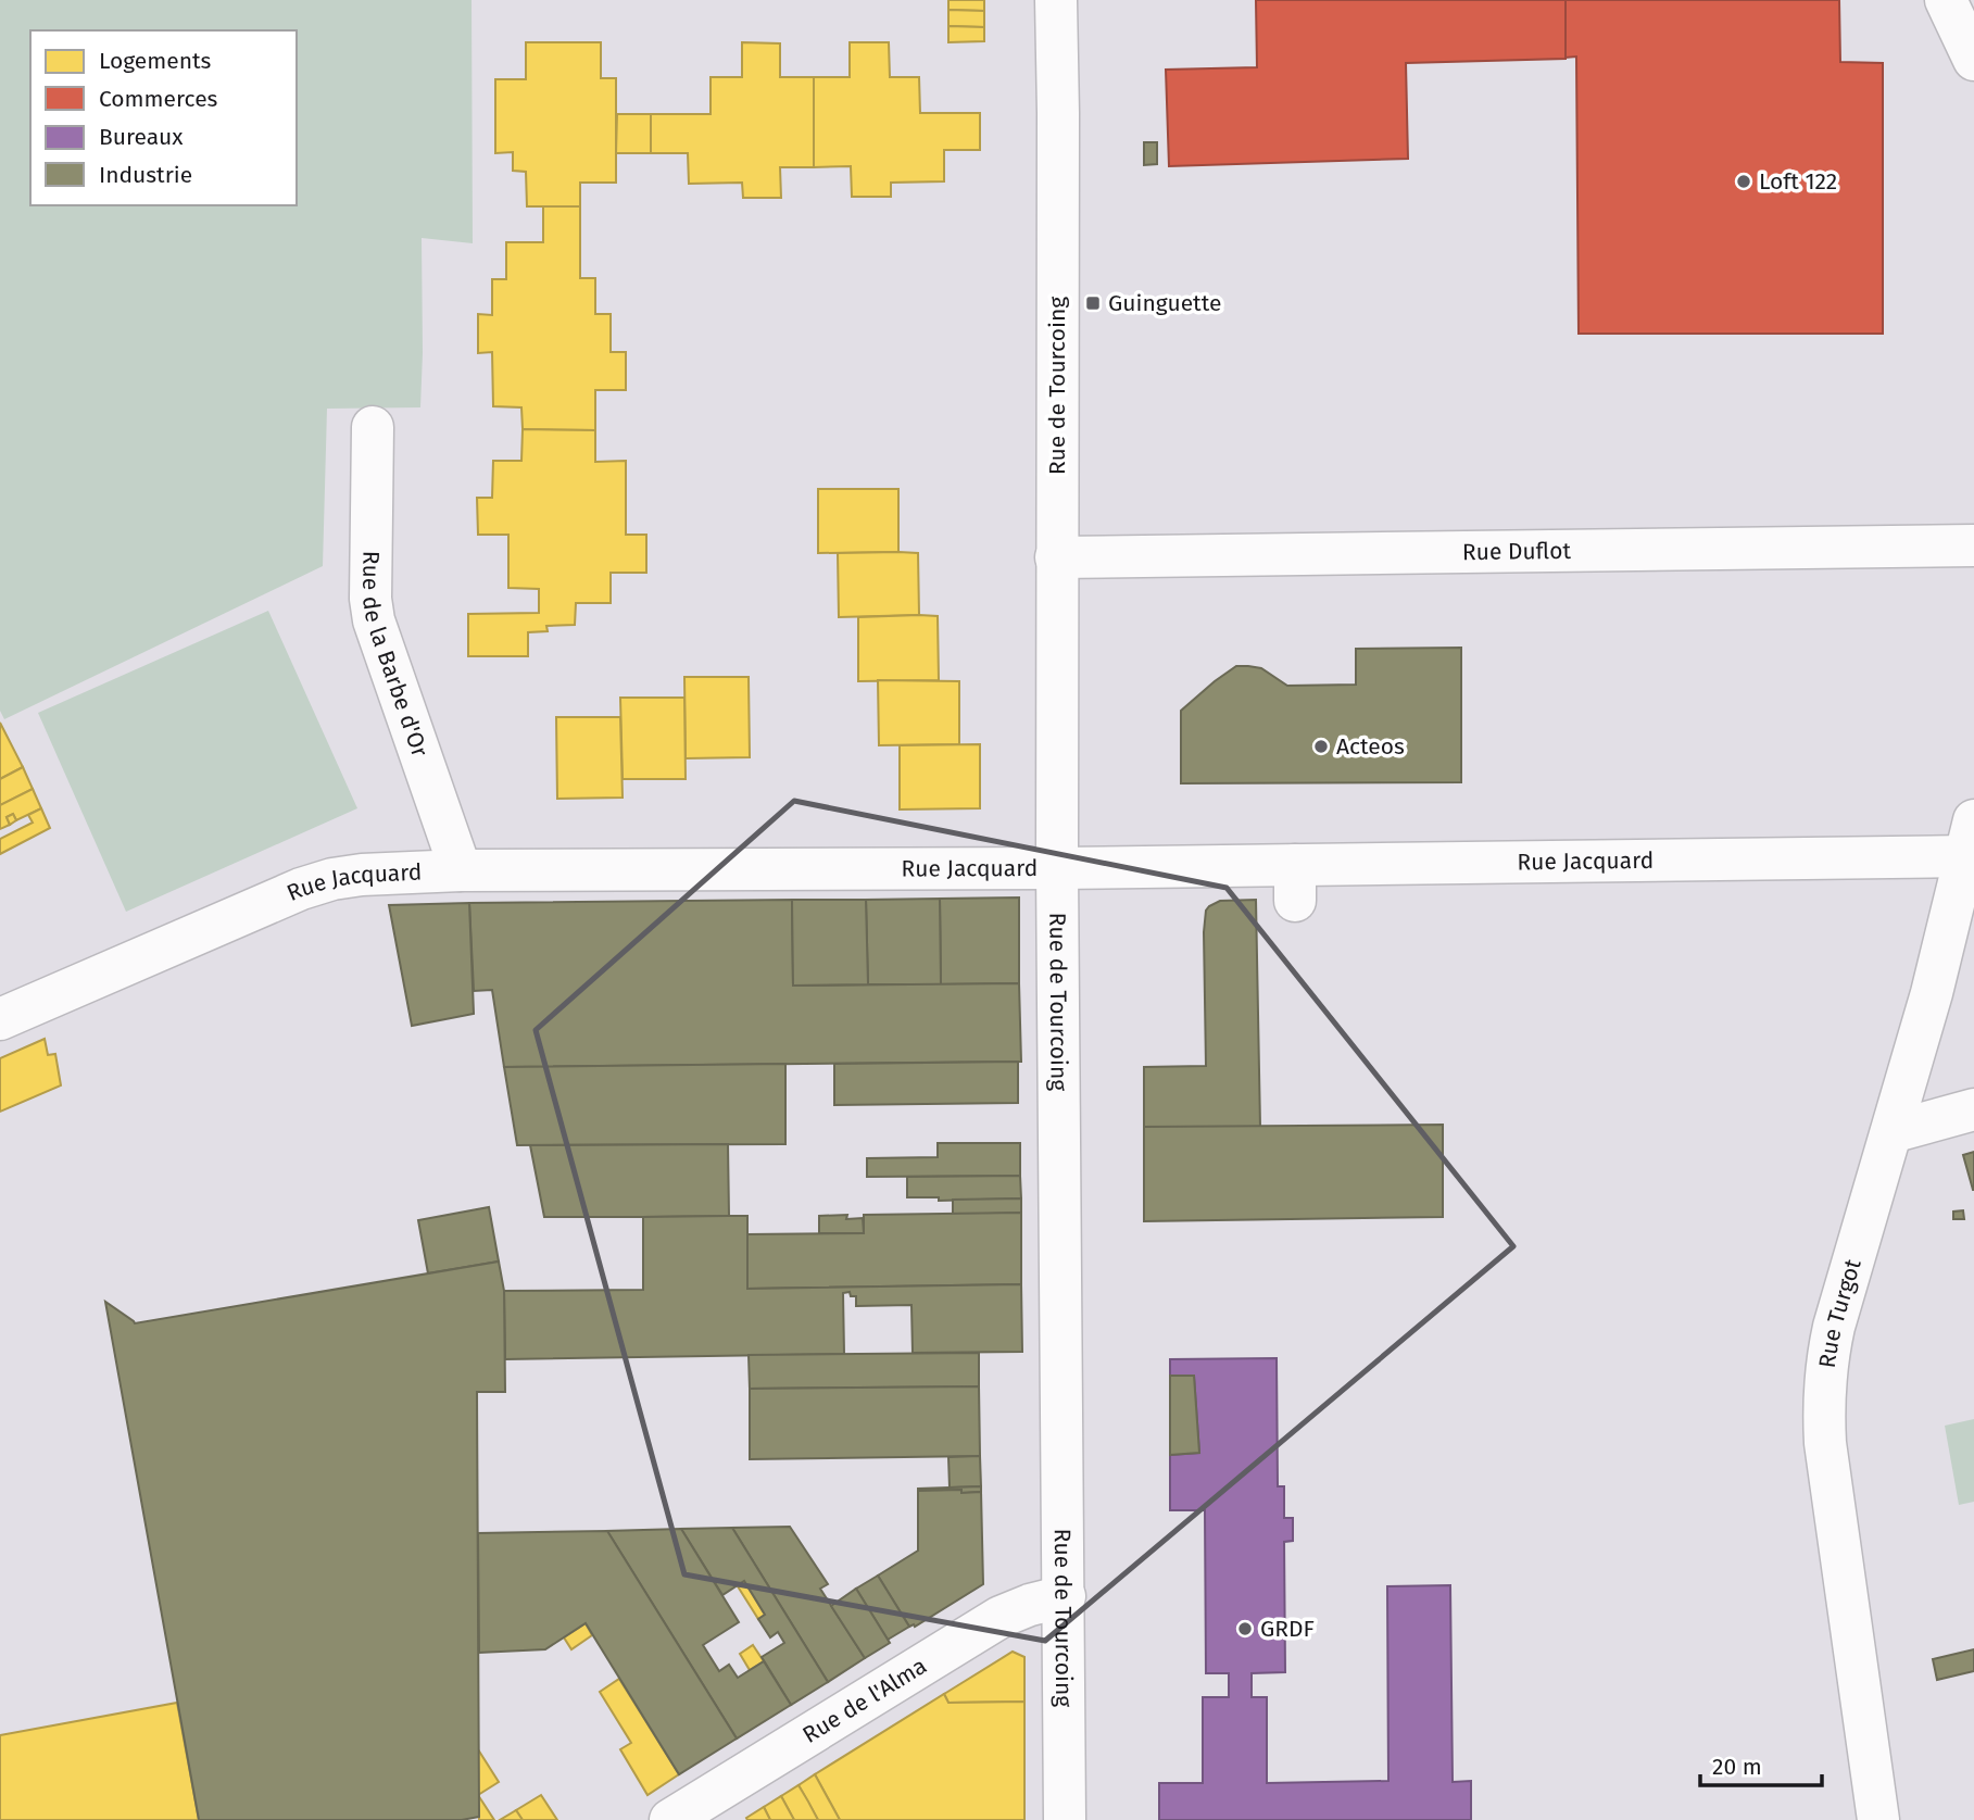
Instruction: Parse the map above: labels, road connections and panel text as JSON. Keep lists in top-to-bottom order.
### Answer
{
  "streets": {
    "street": [
      "Rue de Tourcoing",
      "Rue Duflot",
      "Rue de la Barbe d'Or",
      "Rue Jacquard",
      "Rue Turgot",
      "Rue de l'Alma"
    ]
  },
  "crossings": [
    ["Rue de Tourcoing", "Rue Duflot"],
    ["Rue de Tourcoing", "Rue Jacquard"],
    ["Rue de Tourcoing", "Rue de l'Alma"],
    ["Rue de la Barbe d'Or", "Rue Jacquard"],
    ["Rue Jacquard", "Rue Turgot"]
  ],
  "places": {
    "other": ["Loft 122", "Acteos", "GRDF"],
    "transit": ["Guinguette"]
  },
  "legend": [
    "Logements",
    "Commerces",
    "Bureaux",
    "Industrie"
  ],
  "scale_bar": "20 m"
}
